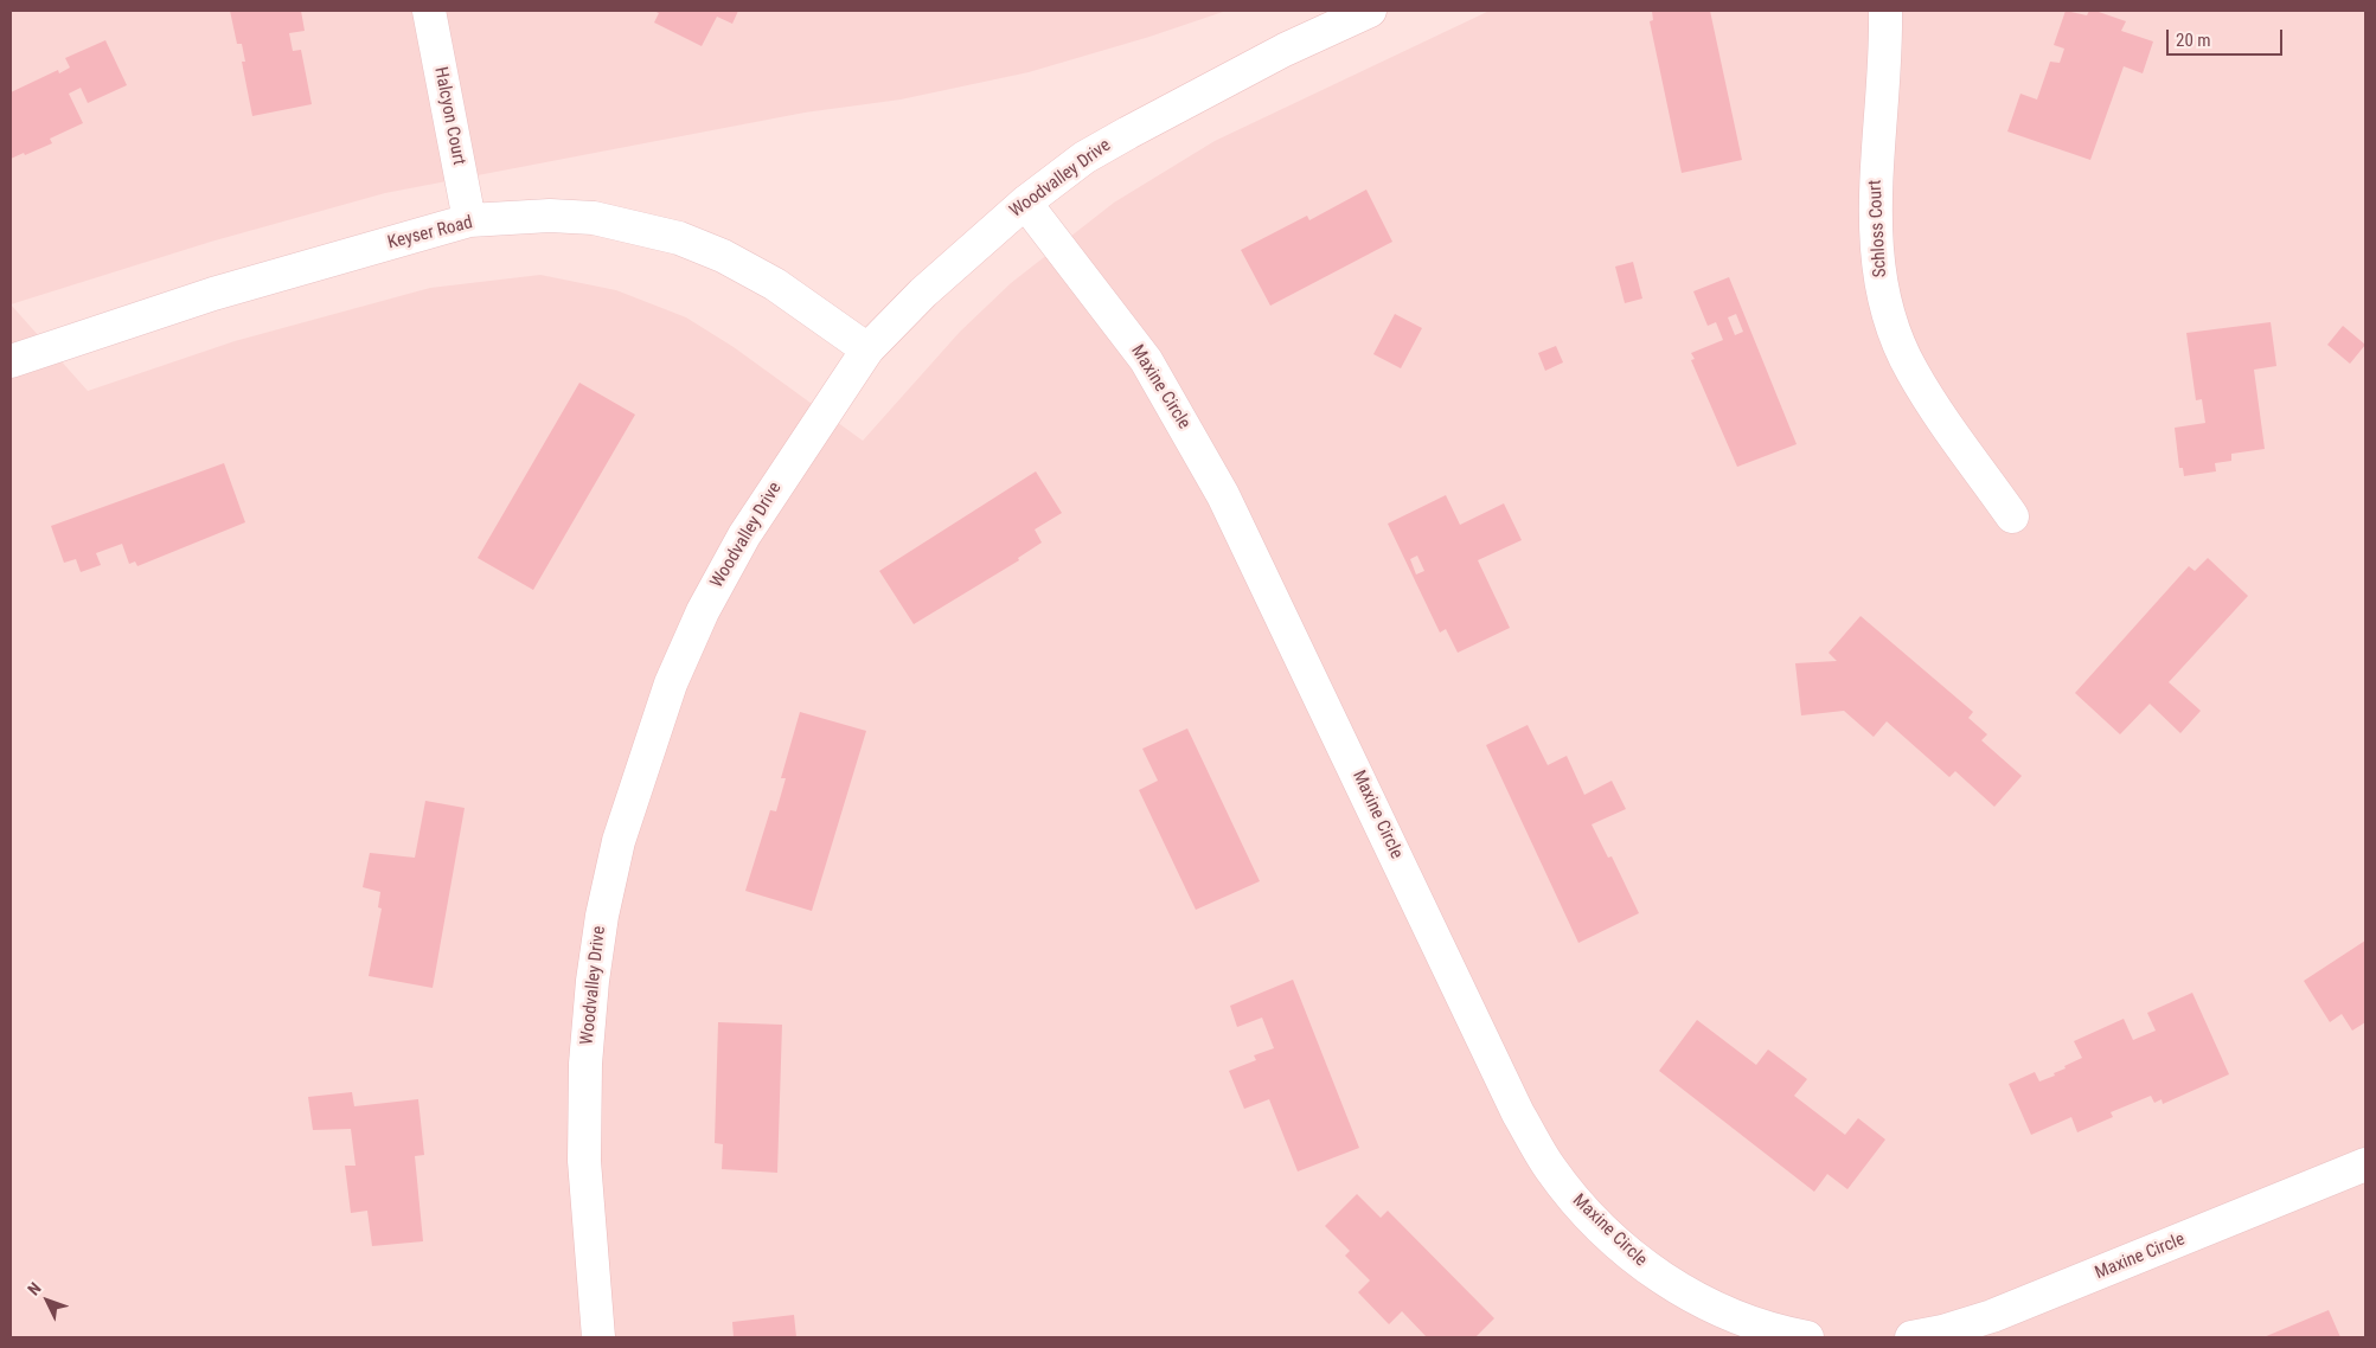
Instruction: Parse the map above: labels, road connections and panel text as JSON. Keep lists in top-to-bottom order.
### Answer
{
  "streets": {
    "street": [
      "Halcyon Court",
      "Woodvalley Drive",
      "Schloss Court",
      "Keyser Road",
      "Maxine Circle"
    ]
  },
  "crossings": [
    ["Halcyon Court", "Keyser Road"],
    ["Woodvalley Drive", "Keyser Road"],
    ["Woodvalley Drive", "Maxine Circle"]
  ],
  "scale_bar": "20 m",
  "north": "top left"
}
